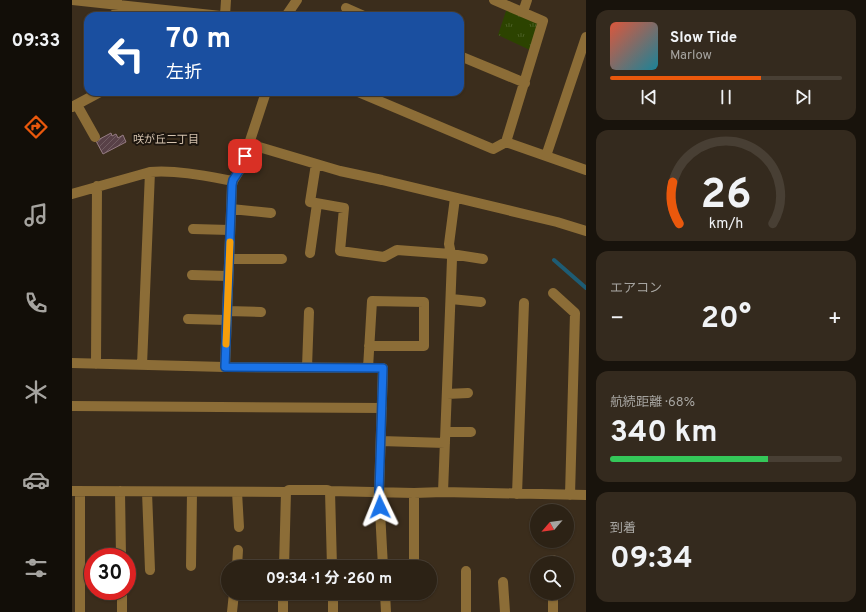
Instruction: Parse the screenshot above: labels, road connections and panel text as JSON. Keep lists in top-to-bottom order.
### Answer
{
  "districts": ["咲が丘二丁目"],
  "north": "bottom left",
  "page": {
    "tabs": "09:33",
    "turn": ["70 m", "左折"],
    "song": ["Slow Tide", "Marlow"],
    "tile": [
      "エアコン",
      ["航続距離 · 68%", "340 km"],
      ["到着", "09:34"]
    ],
    "heat": ["−", "20°", "+"],
    "limit": "30",
    "trip": "09:34 · 1 分 · 260 m",
    "gauge": ["26", "km/h"]
  }
}
